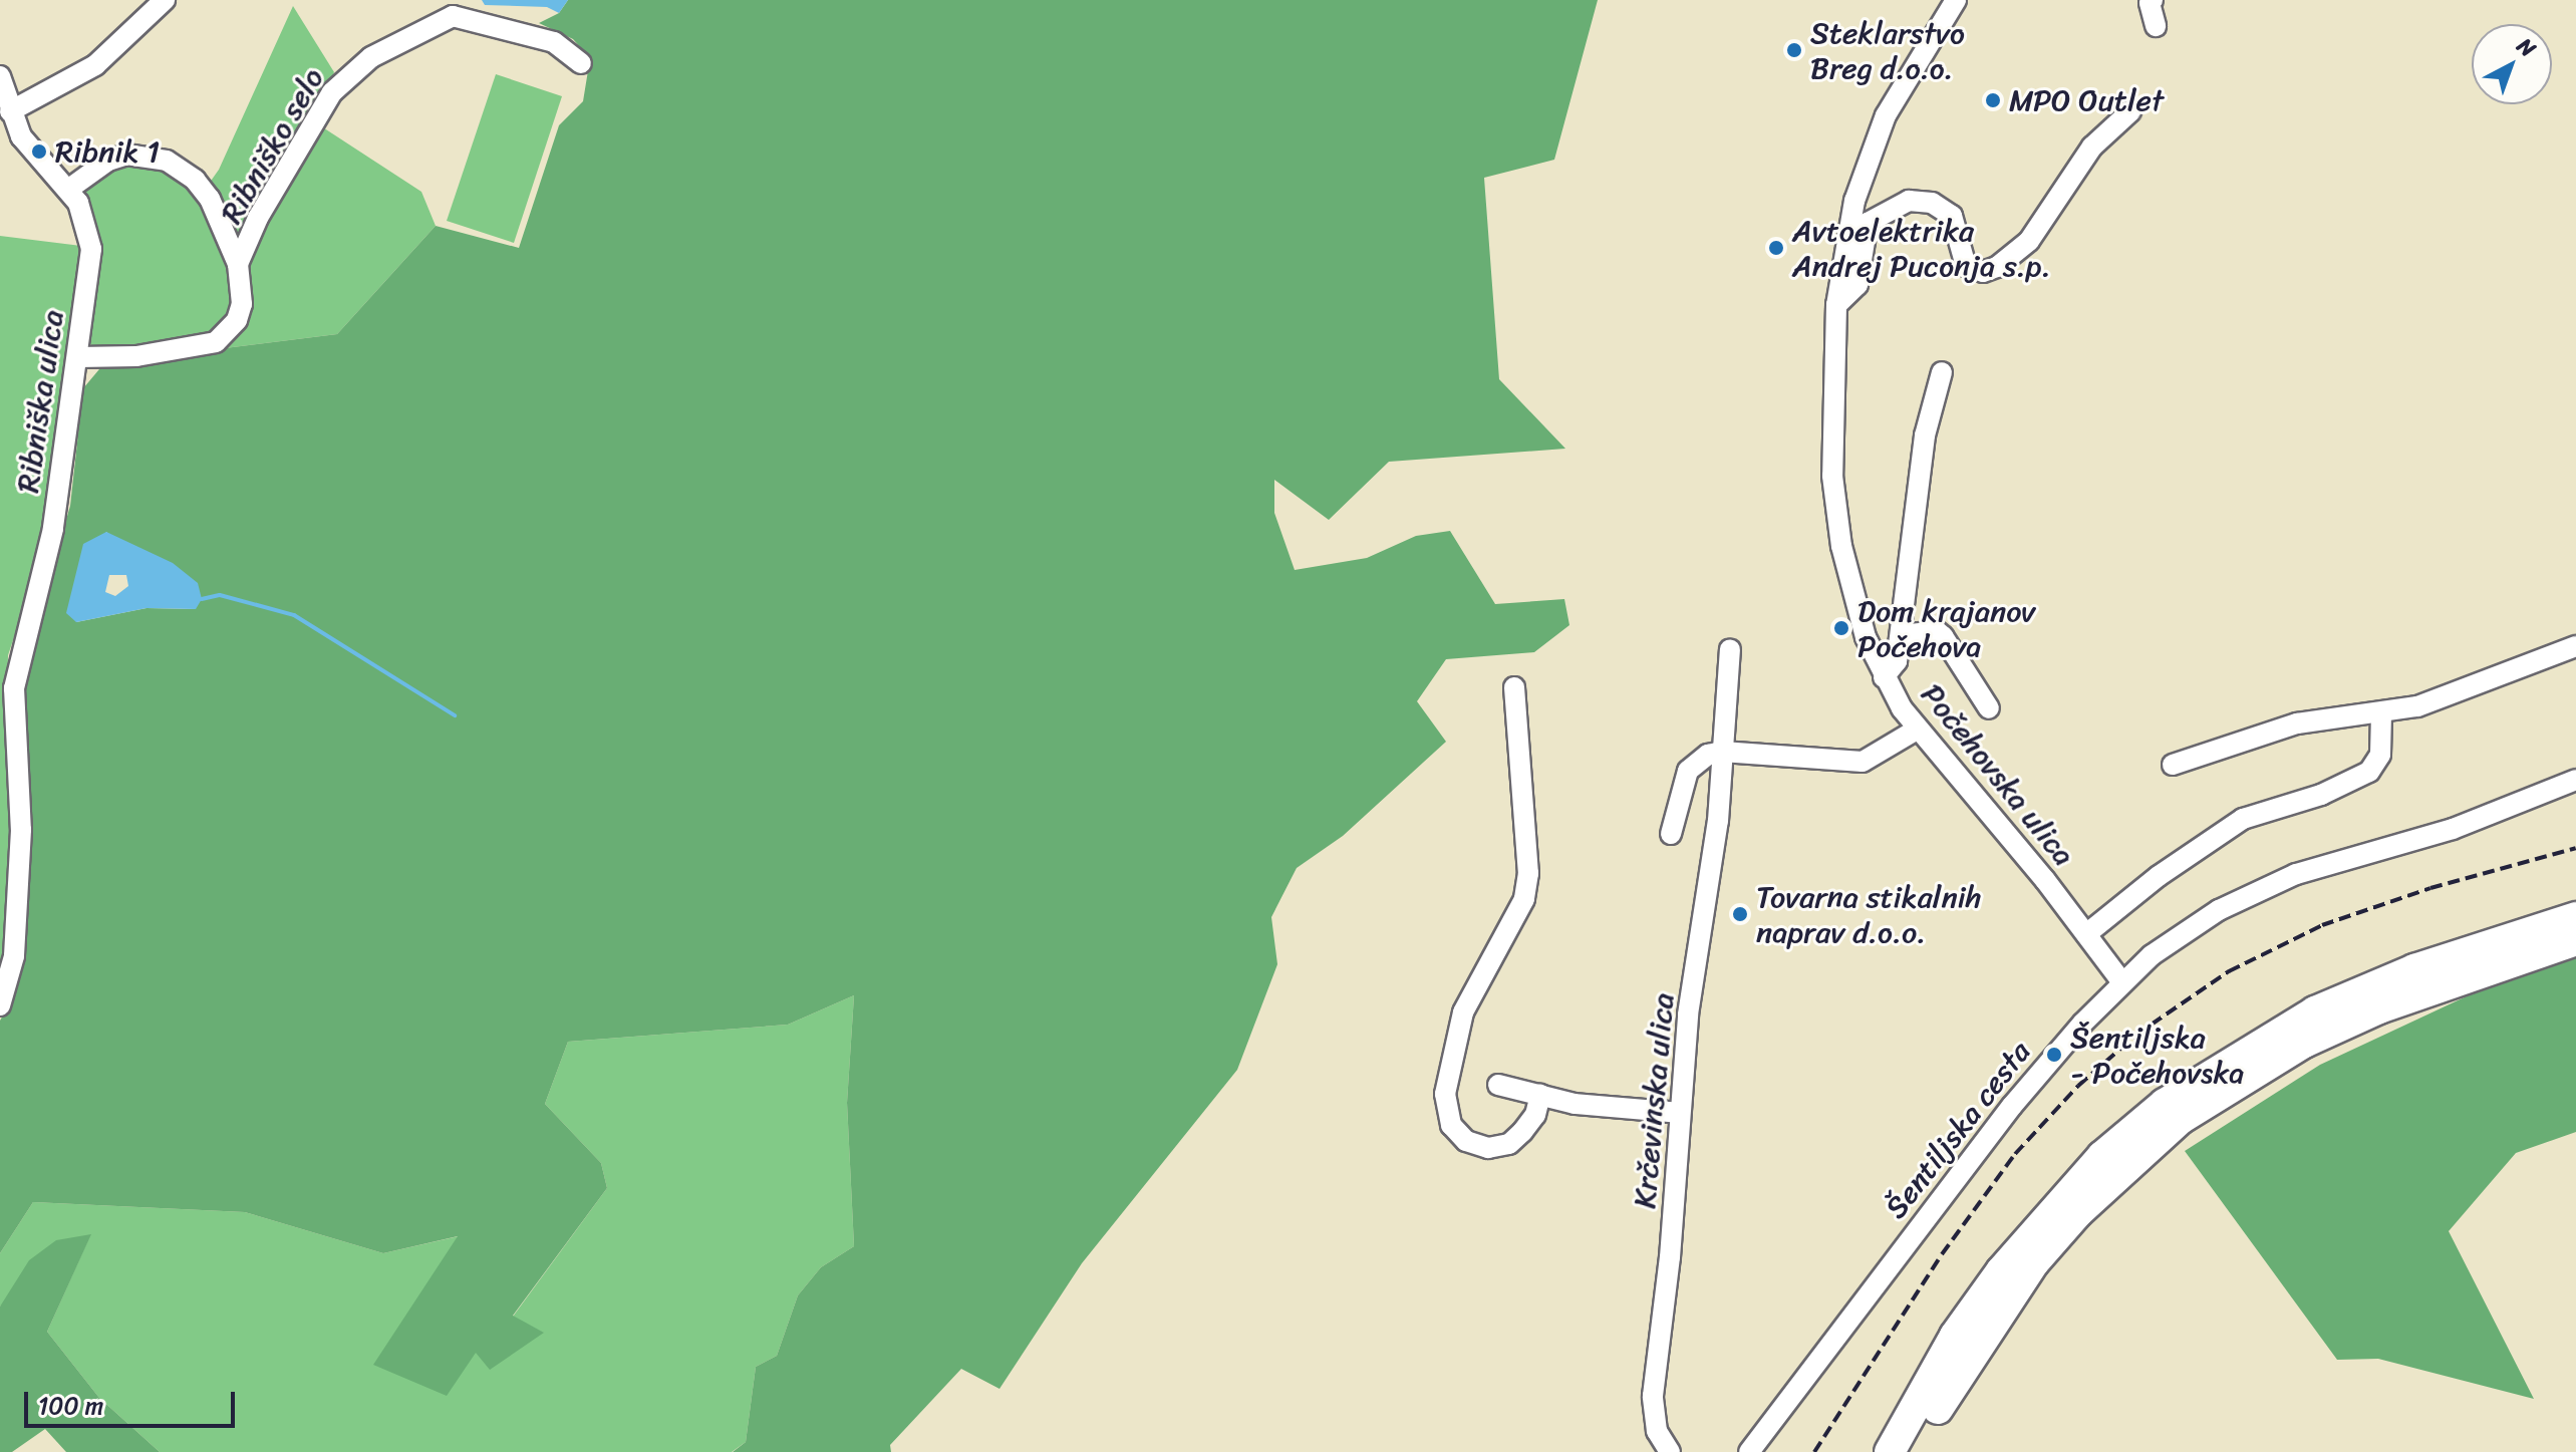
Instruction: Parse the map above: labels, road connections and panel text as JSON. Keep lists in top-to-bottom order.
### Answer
{
  "streets": {
    "street": [
      "Ribniško selo",
      "Ribniška ulica",
      "Počehovska ulica",
      "Krčevinska ulica",
      "Šentiljska cesta"
    ]
  },
  "crossings": [
    ["Počehovska ulica", "Šentiljska cesta"]
  ],
  "places": [
    "Steklarstvo Breg d.o.o.",
    "MPO Outlet",
    "Ribnik 1",
    "Avtoelektrika Andrej Puconja s.p.",
    "Dom krajanov Počehova",
    "Tovarna stikalnih naprav d.o.o.",
    "Šentiljska - Počehovska"
  ],
  "scale_bar": "100 m",
  "north": "top right"
}
